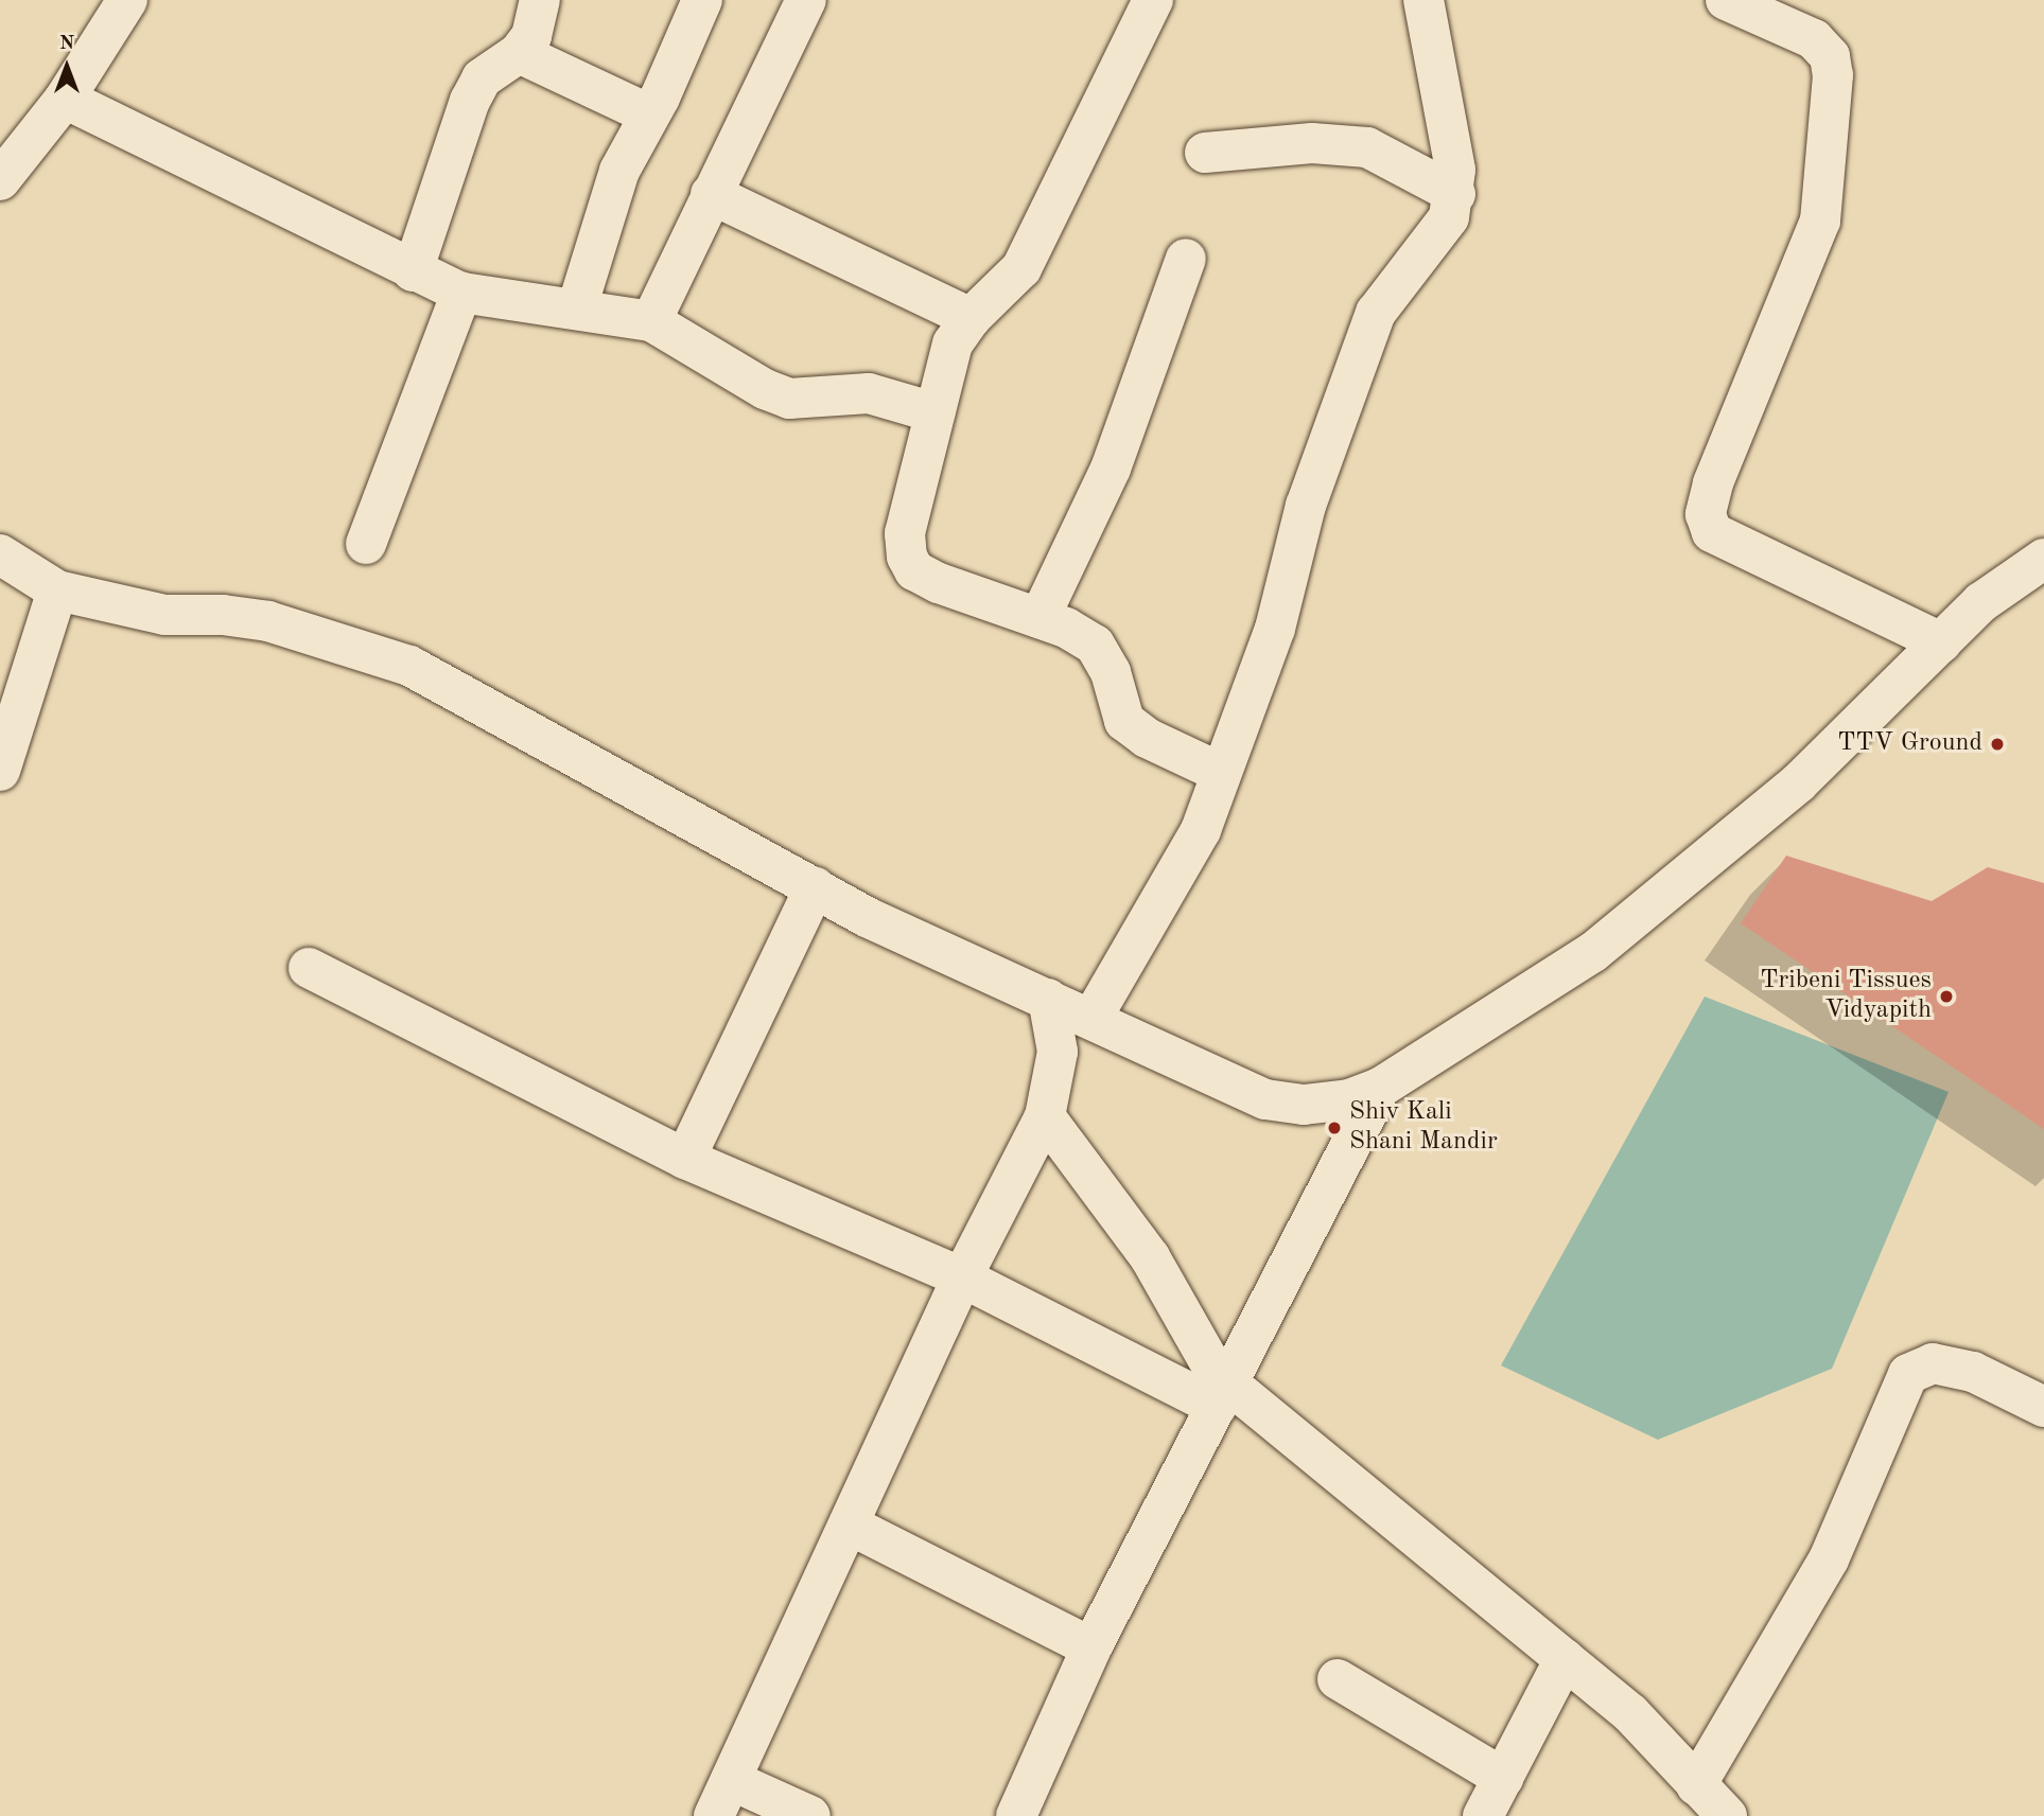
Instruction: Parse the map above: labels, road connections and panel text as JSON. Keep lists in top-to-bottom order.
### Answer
{
  "places": ["TTV Ground", "Tribeni Tissues Vidyapith", "Shiv Kali Shani Mandir"],
  "north": "top"
}
